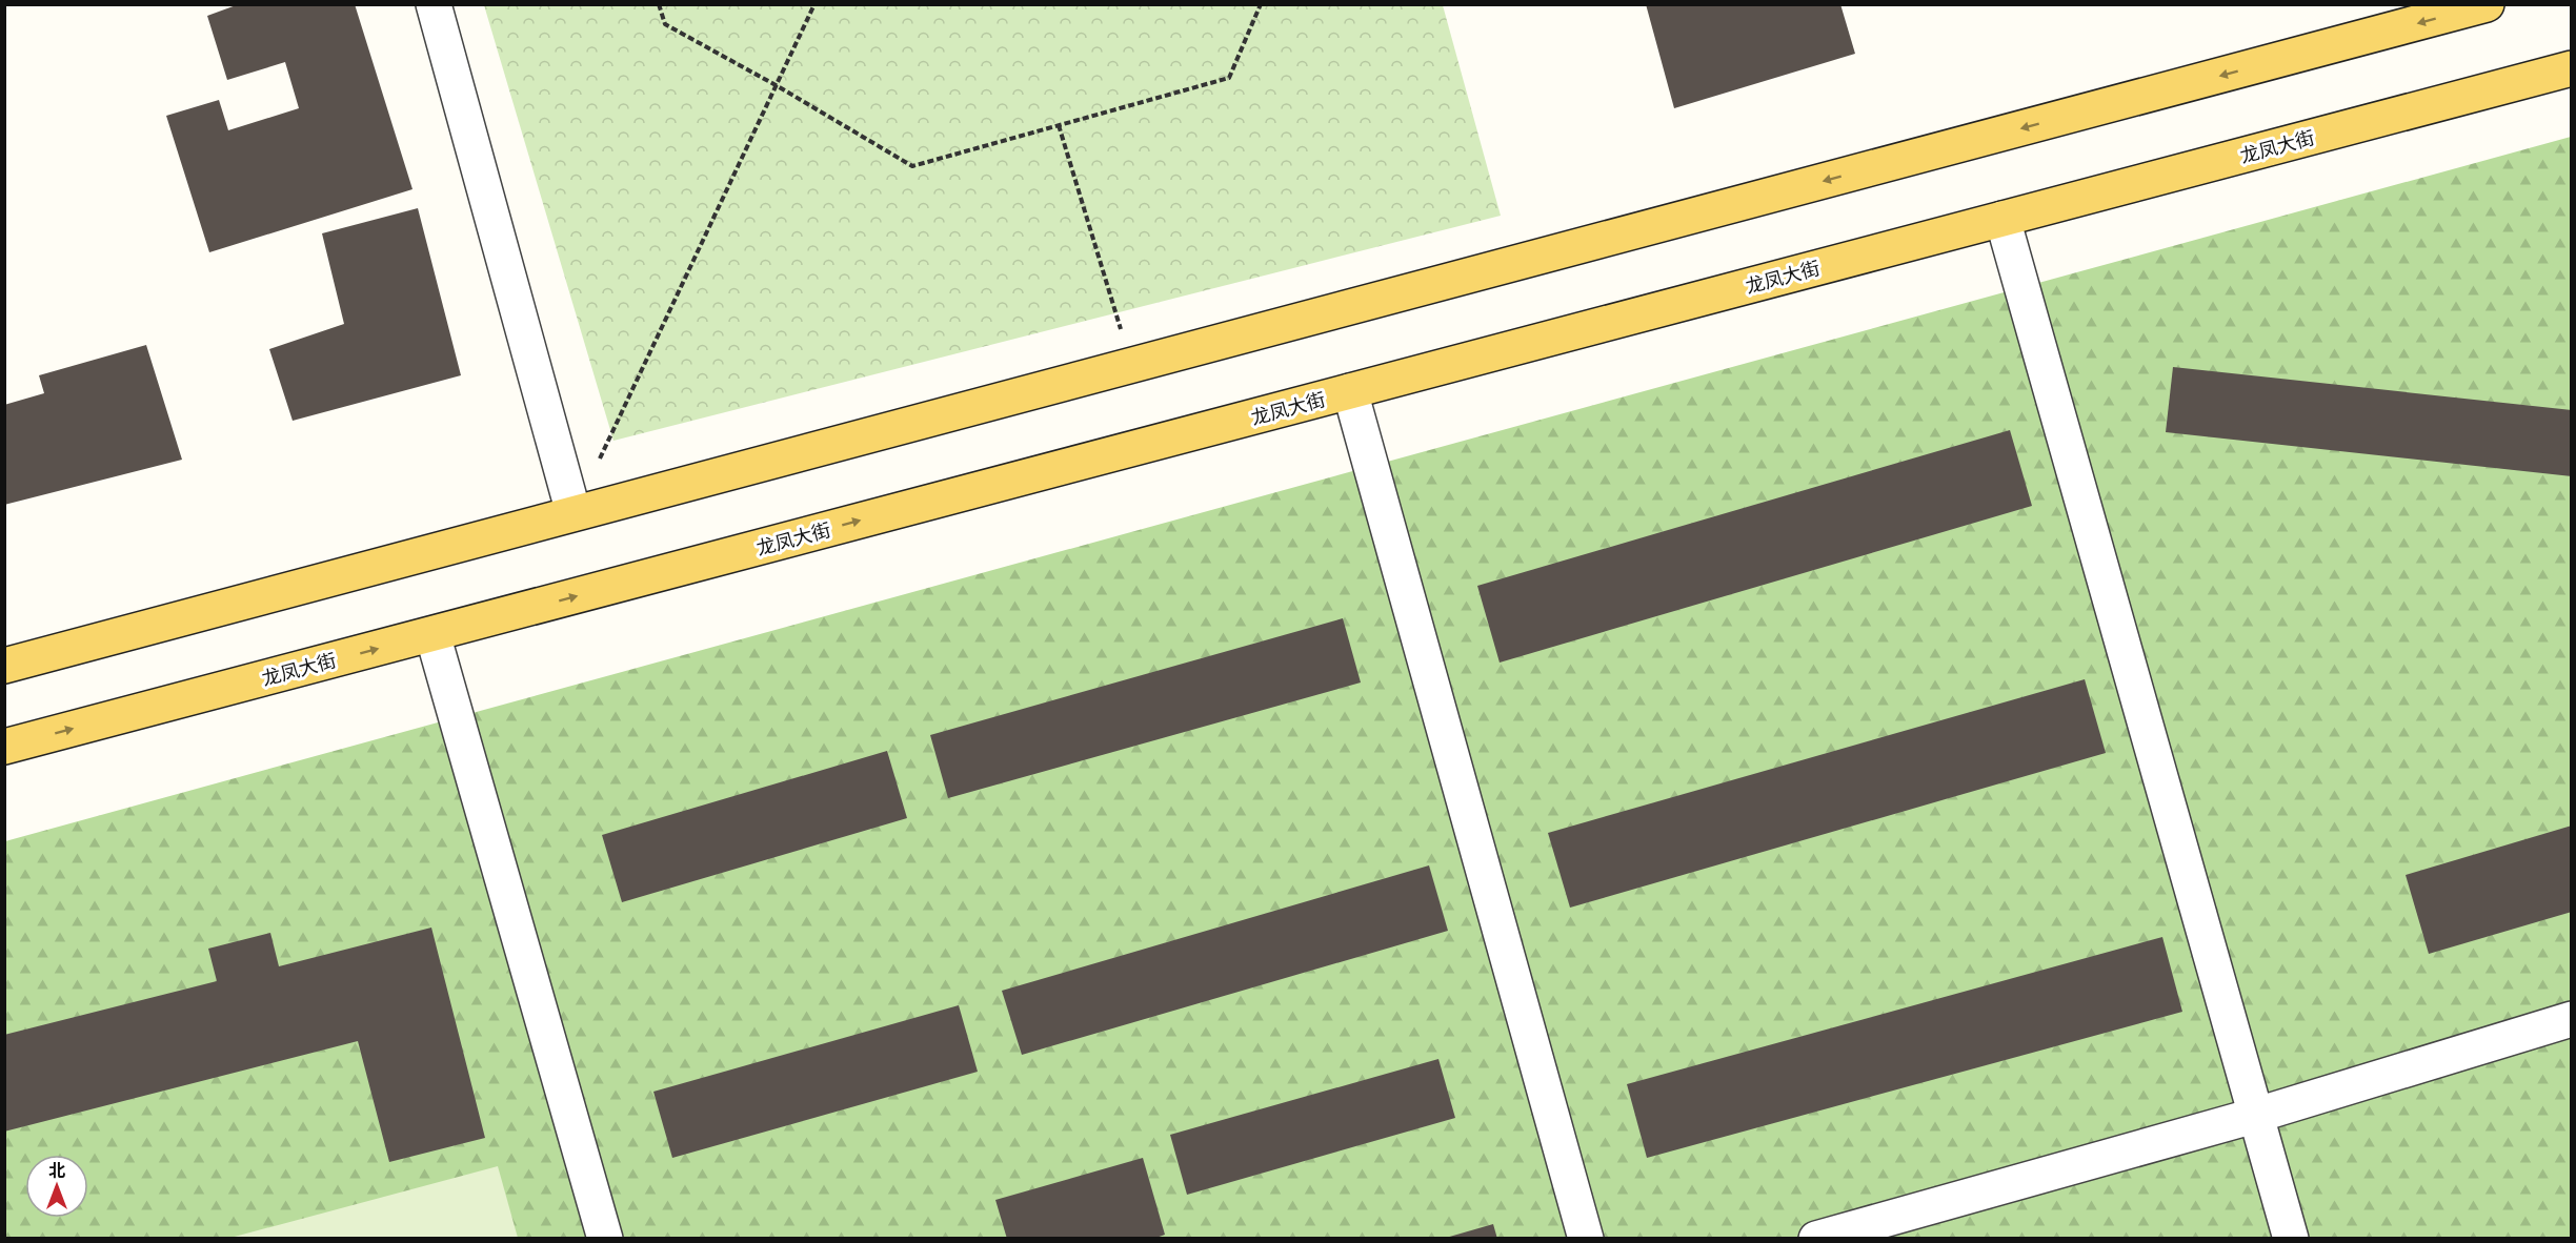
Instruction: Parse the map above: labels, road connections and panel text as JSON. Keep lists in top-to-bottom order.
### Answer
{
  "streets": {
    "main road": ["龙凤大街"]
  },
  "north": "top"
}
